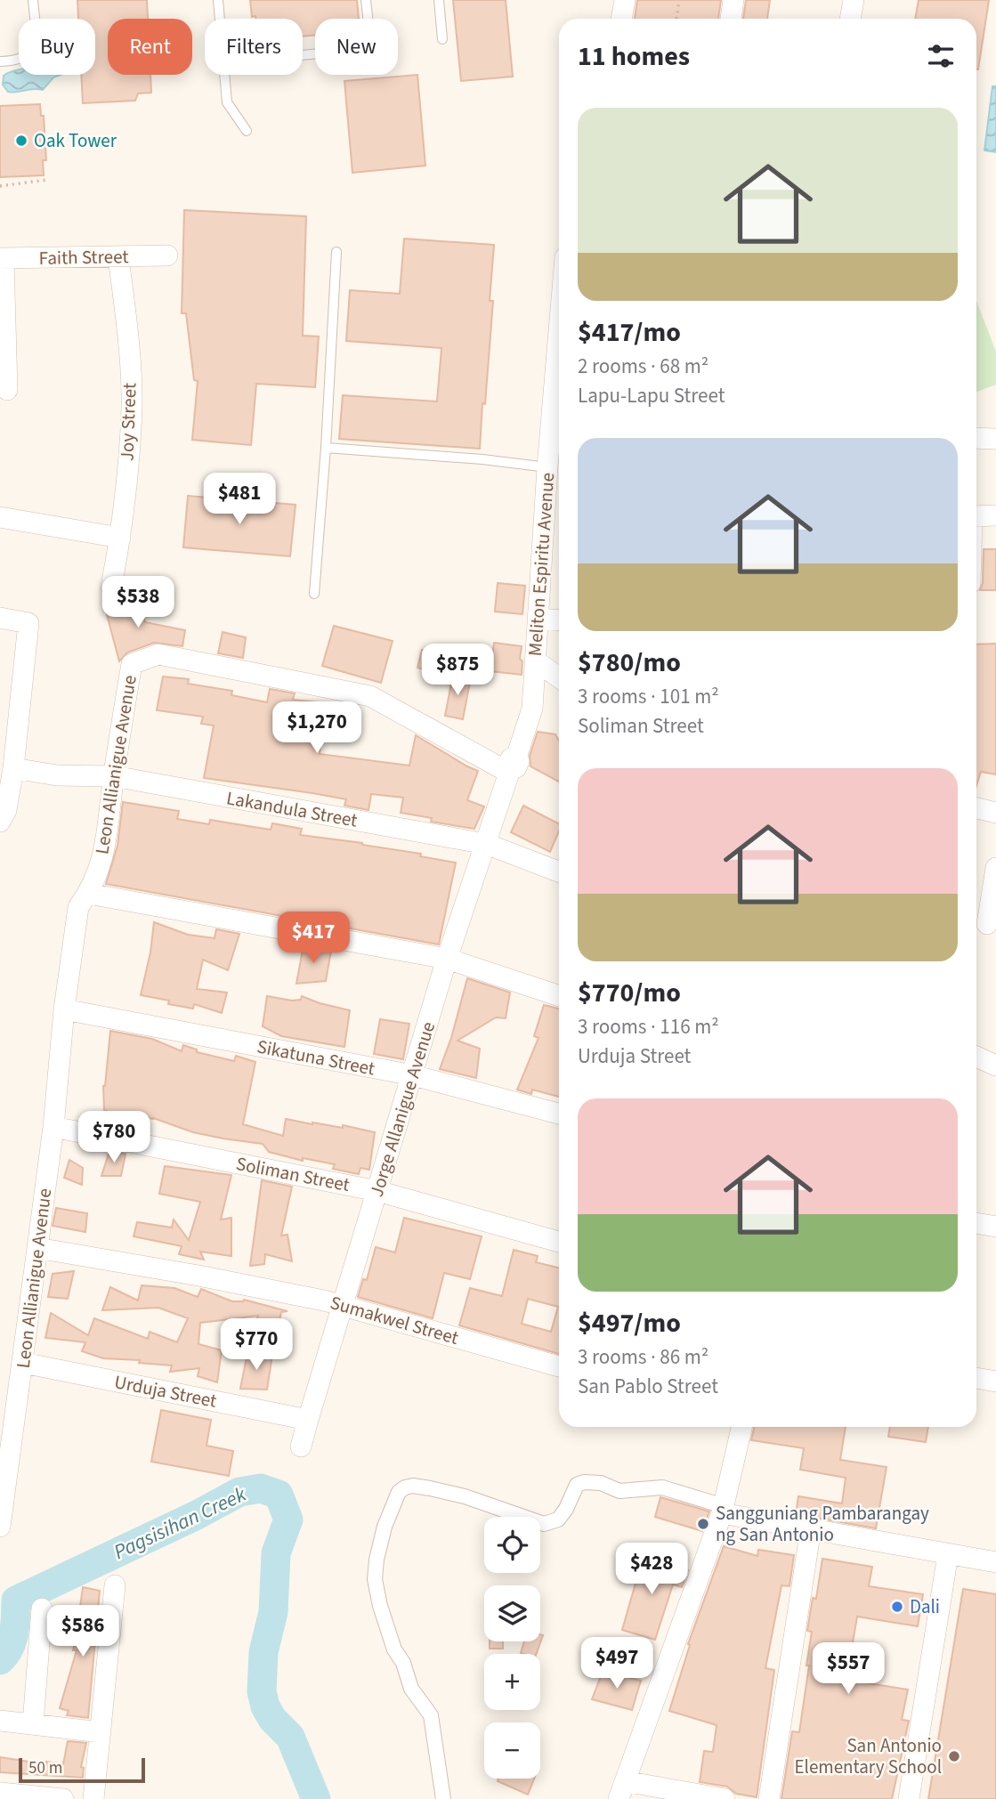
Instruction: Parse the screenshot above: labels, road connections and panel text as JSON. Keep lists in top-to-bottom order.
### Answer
{
  "streets": {
    "street": [
      "Faith Street",
      "Joy Street",
      "Meliton Espiritu Avenue",
      "Leon Allianigue Avenue",
      "Lakandula Street",
      "Sikatuna Street",
      "Jorge Allanigue Avenue",
      "Soliman Street",
      "Sumakwel Street",
      "Urduja Street"
    ]
  },
  "crossings": [
    ["Faith Street", "Joy Street"],
    ["Meliton Espiritu Avenue", "Leon Allianigue Avenue"],
    ["Meliton Espiritu Avenue", "Jorge Allanigue Avenue"],
    ["Leon Allianigue Avenue", "Lakandula Street"],
    ["Leon Allianigue Avenue", "Sikatuna Street"],
    ["Leon Allianigue Avenue", "Jorge Allanigue Avenue"],
    ["Leon Allianigue Avenue", "Soliman Street"],
    ["Leon Allianigue Avenue", "Sumakwel Street"],
    ["Leon Allianigue Avenue", "Urduja Street"],
    ["Lakandula Street", "Jorge Allanigue Avenue"],
    ["Sikatuna Street", "Jorge Allanigue Avenue"],
    ["Jorge Allanigue Avenue", "Soliman Street"],
    ["Jorge Allanigue Avenue", "Sumakwel Street"],
    ["Jorge Allanigue Avenue", "Urduja Street"]
  ],
  "water": ["Pagsisihan Creek"],
  "places": [
    "Oak Tower",
    "Sangguniang Pambarangay ng San Antonio",
    "Dali",
    "San Antonio Elementary School"
  ],
  "scale_bar": "50 m",
  "page": {
    "chip": [
      "Buy",
      "Rent",
      "Filters",
      "New"
    ],
    "heading": "11 homes",
    "list": [
      {
        "name": "$417/mo",
        "note": "2 rooms · 68 m² · Lapu-Lapu Street"
      },
      {
        "name": "$780/mo",
        "note": "3 rooms · 101 m² · Soliman Street"
      },
      {
        "name": "$770/mo",
        "note": "3 rooms · 116 m² · Urduja Street"
      },
      {
        "name": "$497/mo",
        "note": "3 rooms · 86 m² · San Pablo Street"
      }
    ],
    "price": [
      "$481",
      "$538",
      "$875",
      "$1,270",
      "$417",
      "$780",
      "$770",
      "$428",
      "$586",
      "$497",
      "$557"
    ],
    "map_buttons": ["+", "−"],
    "scale": "50 m"
  }
}
